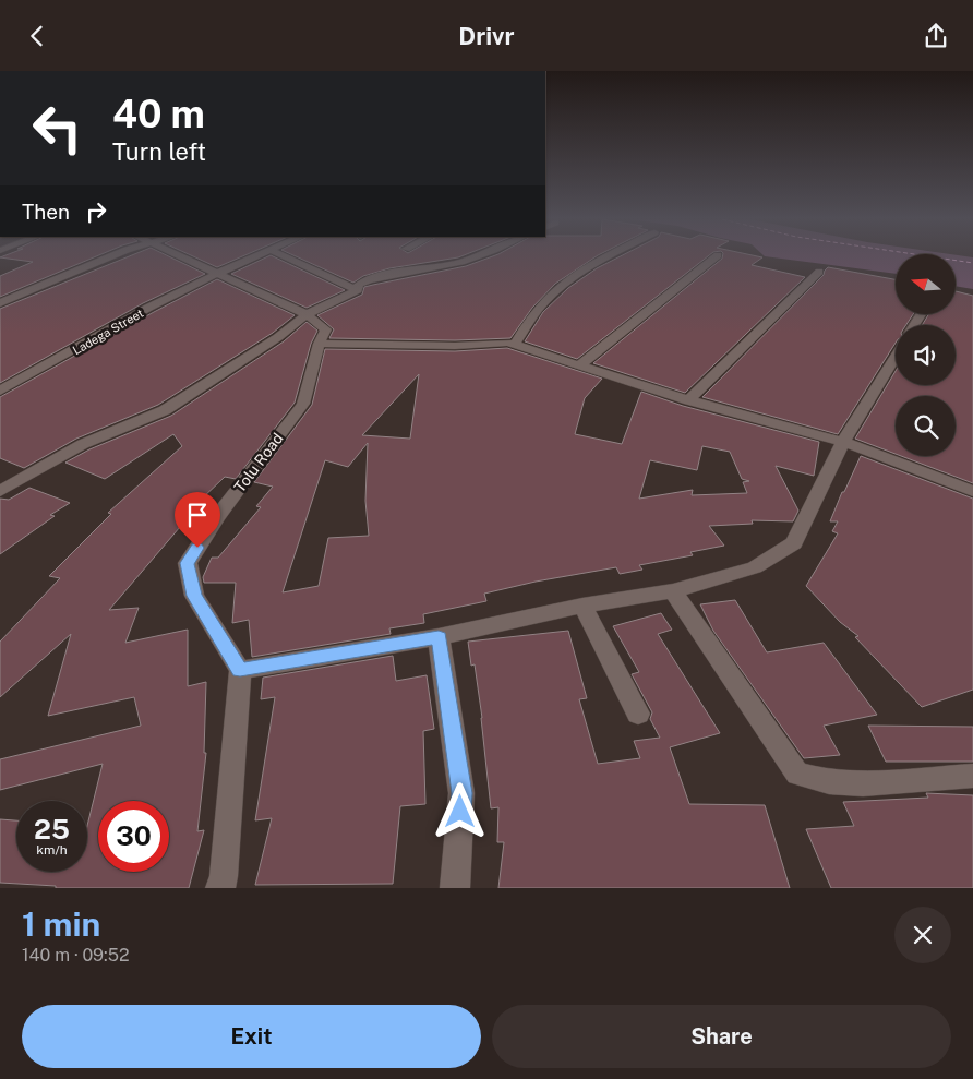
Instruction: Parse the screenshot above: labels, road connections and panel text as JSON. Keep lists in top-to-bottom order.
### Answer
{
  "streets": {
    "street": ["Ladega Street", "Tolu Road"]
  },
  "crossings": [
    ["Ladega Street", "Tolu Road"]
  ],
  "north": "left",
  "page": {
    "header": "Drivr",
    "turn": ["40 m", "Turn left"],
    "then": "Then",
    "speed": "25 km/h",
    "limit": "30",
    "heading": ["1 min", "140 m · 09:52"],
    "buttons": ["Exit", "Share"]
  }
}
